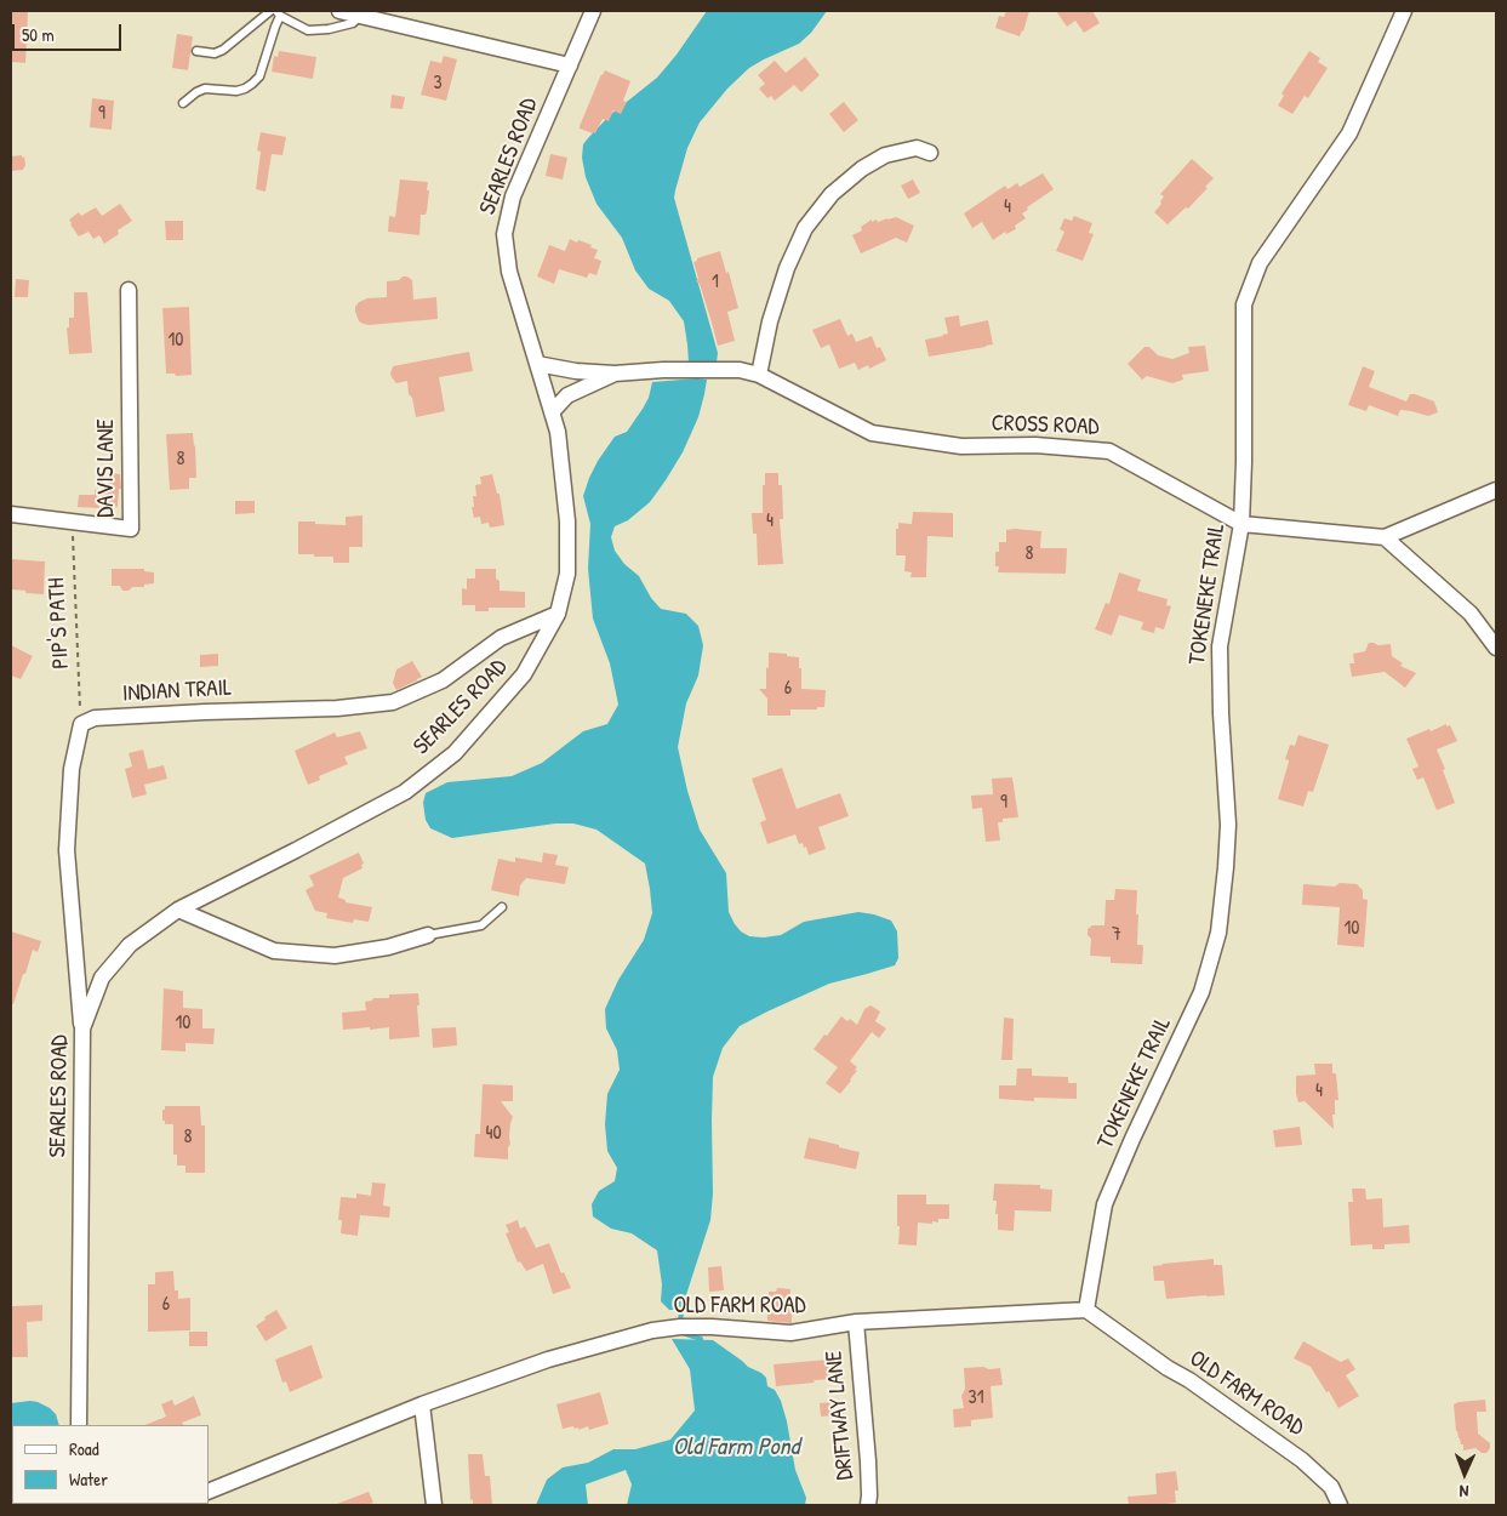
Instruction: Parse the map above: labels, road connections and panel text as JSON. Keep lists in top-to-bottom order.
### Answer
{
  "streets": {
    "street": [
      "SEARLES ROAD",
      "CROSS ROAD",
      "DAVIS LANE",
      "TOKENEKE TRAIL",
      "INDIAN TRAIL",
      "OLD FARM ROAD",
      "DRIFTWAY LANE"
    ],
    "path": ["PIP'S PATH"]
  },
  "crossings": [
    ["SEARLES ROAD", "CROSS ROAD"],
    ["SEARLES ROAD", "INDIAN TRAIL"],
    ["CROSS ROAD", "TOKENEKE TRAIL"],
    ["DAVIS LANE", "PIP'S PATH"],
    ["TOKENEKE TRAIL", "OLD FARM ROAD"],
    ["PIP'S PATH", "INDIAN TRAIL"],
    ["OLD FARM ROAD", "DRIFTWAY LANE"]
  ],
  "water": ["Old Farm Pond"],
  "house_numbers": [
    "3",
    "9",
    "4",
    "1",
    "10",
    "8",
    "4",
    "8",
    "6",
    "9",
    "10",
    "7",
    "10",
    "4",
    "40",
    "8",
    "6",
    "31"
  ],
  "legend": ["Road", "Water"],
  "scale_bar": "50 m",
  "north": "bottom"
}
